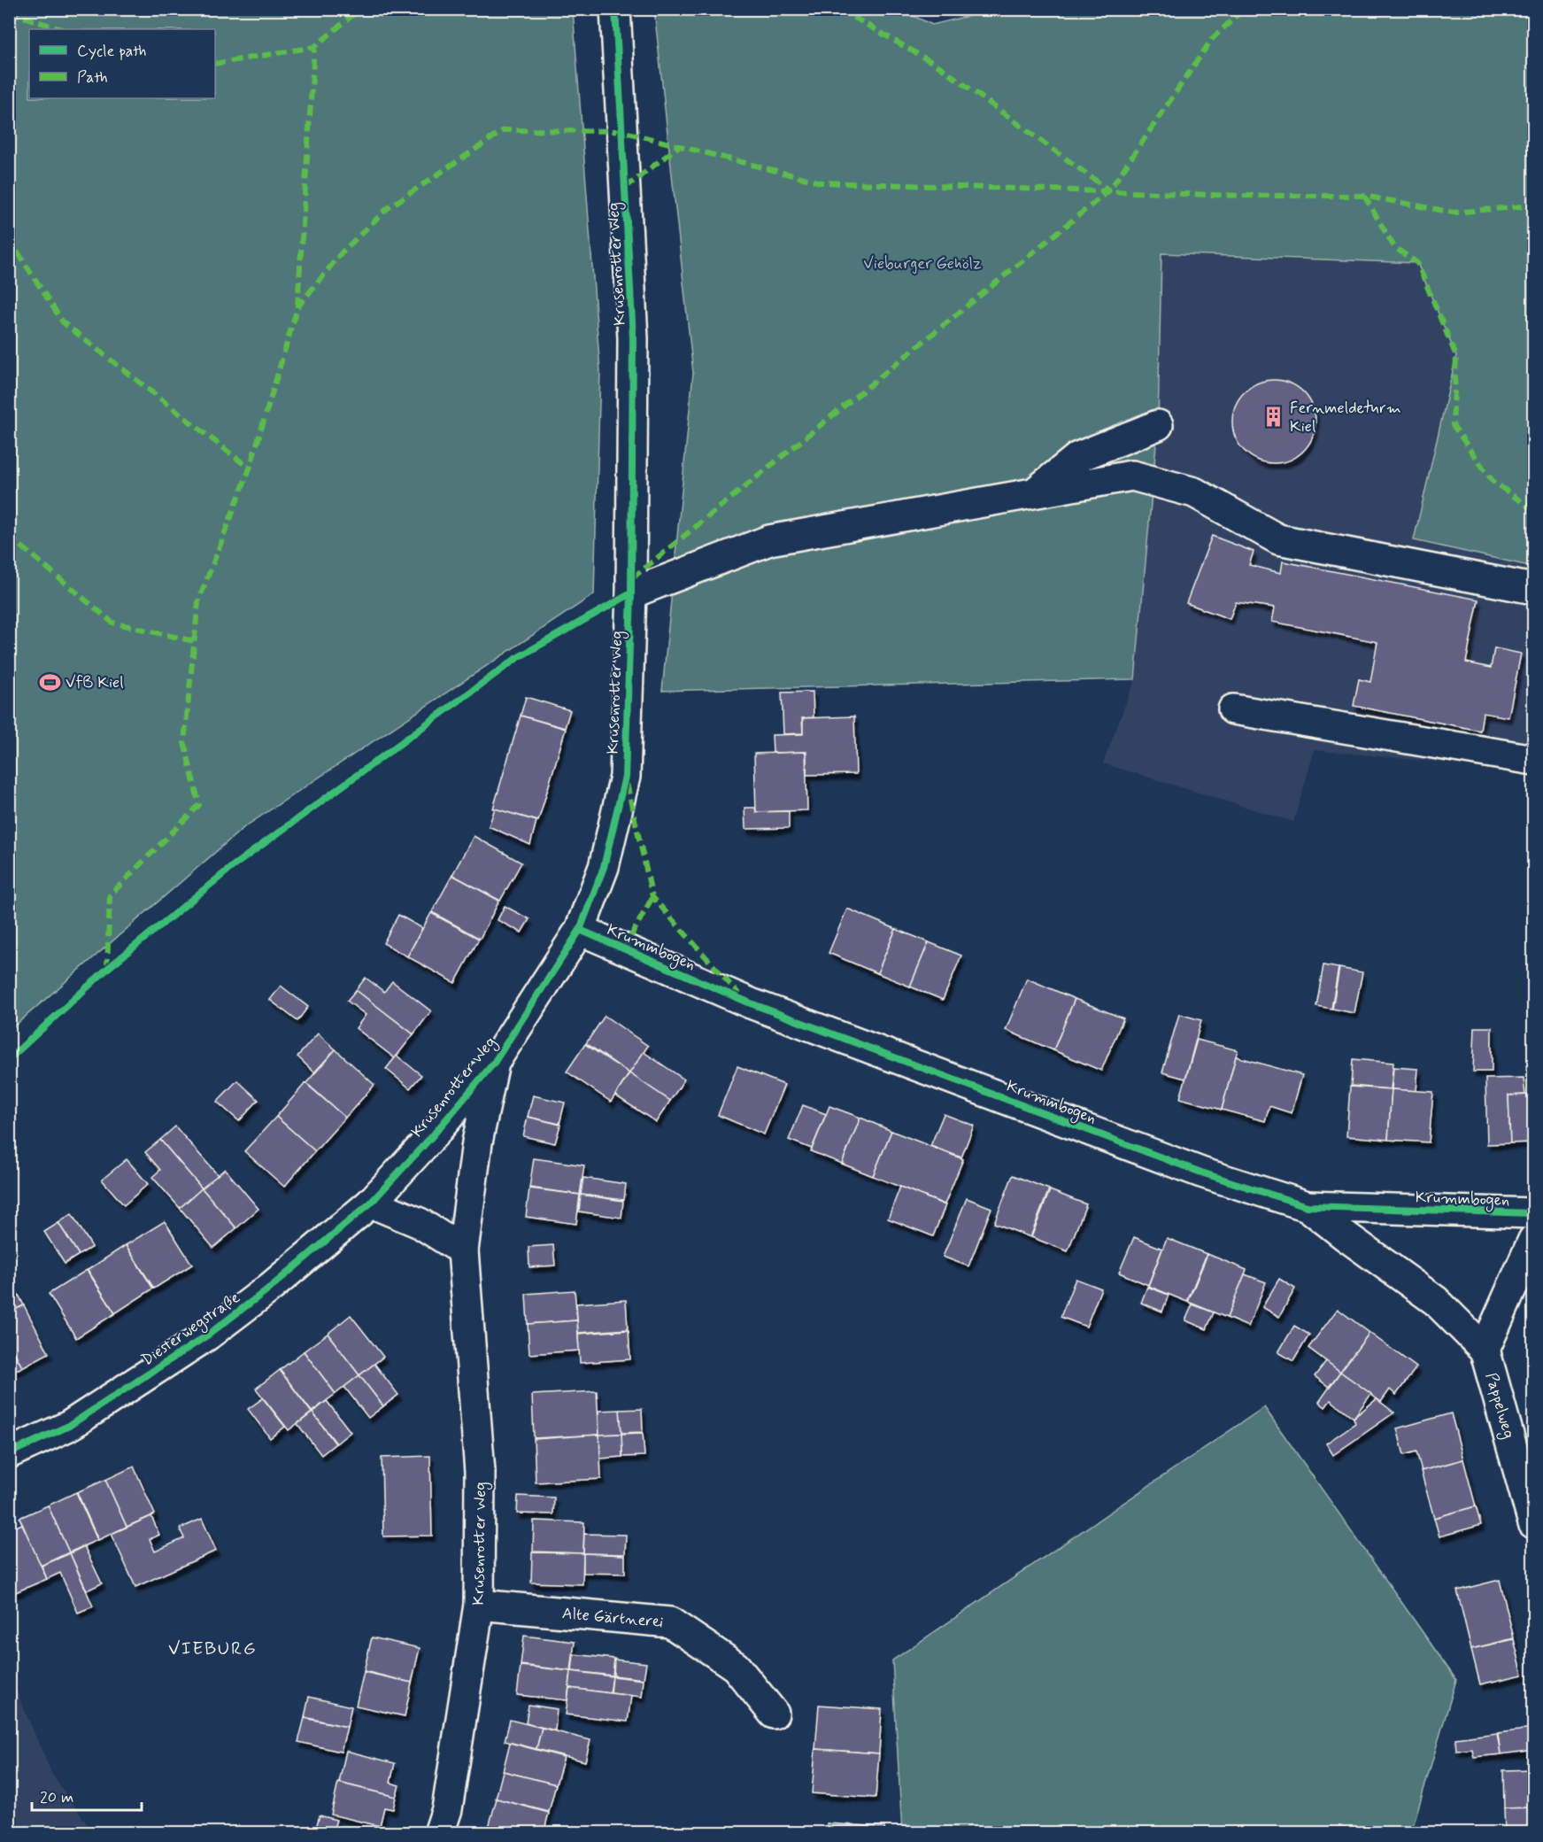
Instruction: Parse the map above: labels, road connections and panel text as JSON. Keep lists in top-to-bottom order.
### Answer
{
  "streets": {
    "street": [
      "Krusenrotter Weg",
      "Krummbogen",
      "Diesterwegstraße",
      "Pappelweg",
      "Alte Gärtnerei"
    ]
  },
  "crossings": [
    ["Krusenrotter Weg", "Krummbogen"],
    ["Krusenrotter Weg", "Diesterwegstraße"],
    ["Krusenrotter Weg", "Alte Gärtnerei"],
    ["Krummbogen", "Pappelweg"]
  ],
  "districts": ["VIEBURG"],
  "parks": ["Vieburger Gehölz"],
  "places": {
    "building": ["Fernmeldeturm Kiel"],
    "sports": ["VfB Kiel"]
  },
  "legend": ["Cycle path", "Path"],
  "scale_bar": "20 m"
}
